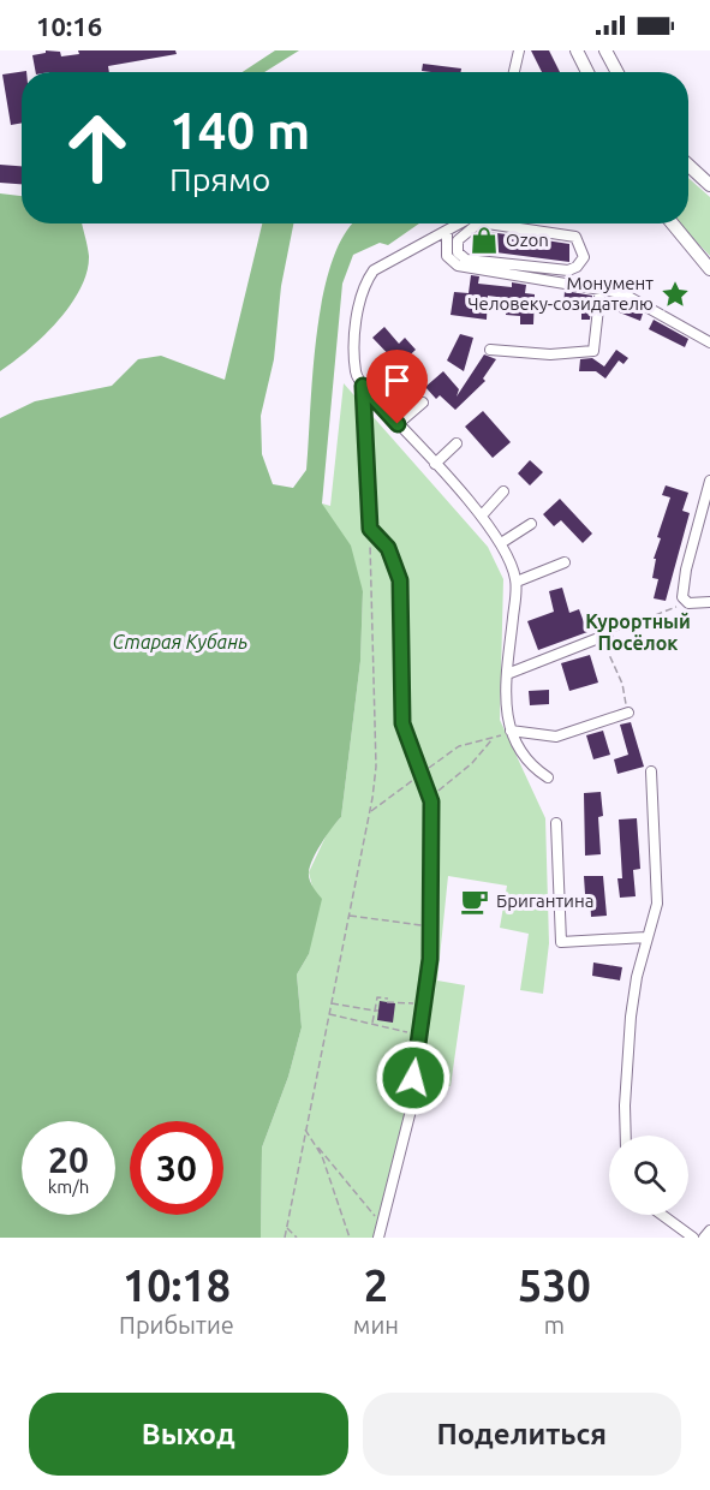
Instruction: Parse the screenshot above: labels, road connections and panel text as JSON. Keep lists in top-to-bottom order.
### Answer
{
  "districts": ["Курортный Посёлок"],
  "water": ["Старая Кубань"],
  "places": {
    "shop": ["Ozon"],
    "place": ["Монумент Человеку-созидателю"],
    "cafe": ["Бригантина"]
  },
  "page": {
    "status": "10:16",
    "turn": ["140 m", "Прямо"],
    "speed": "20 km/h",
    "limit": "30",
    "eta": [
      "10:18",
      "Прибытие",
      "2",
      "мин",
      "530",
      "m"
    ],
    "buttons": ["Выход", "Поделиться"]
  }
}
